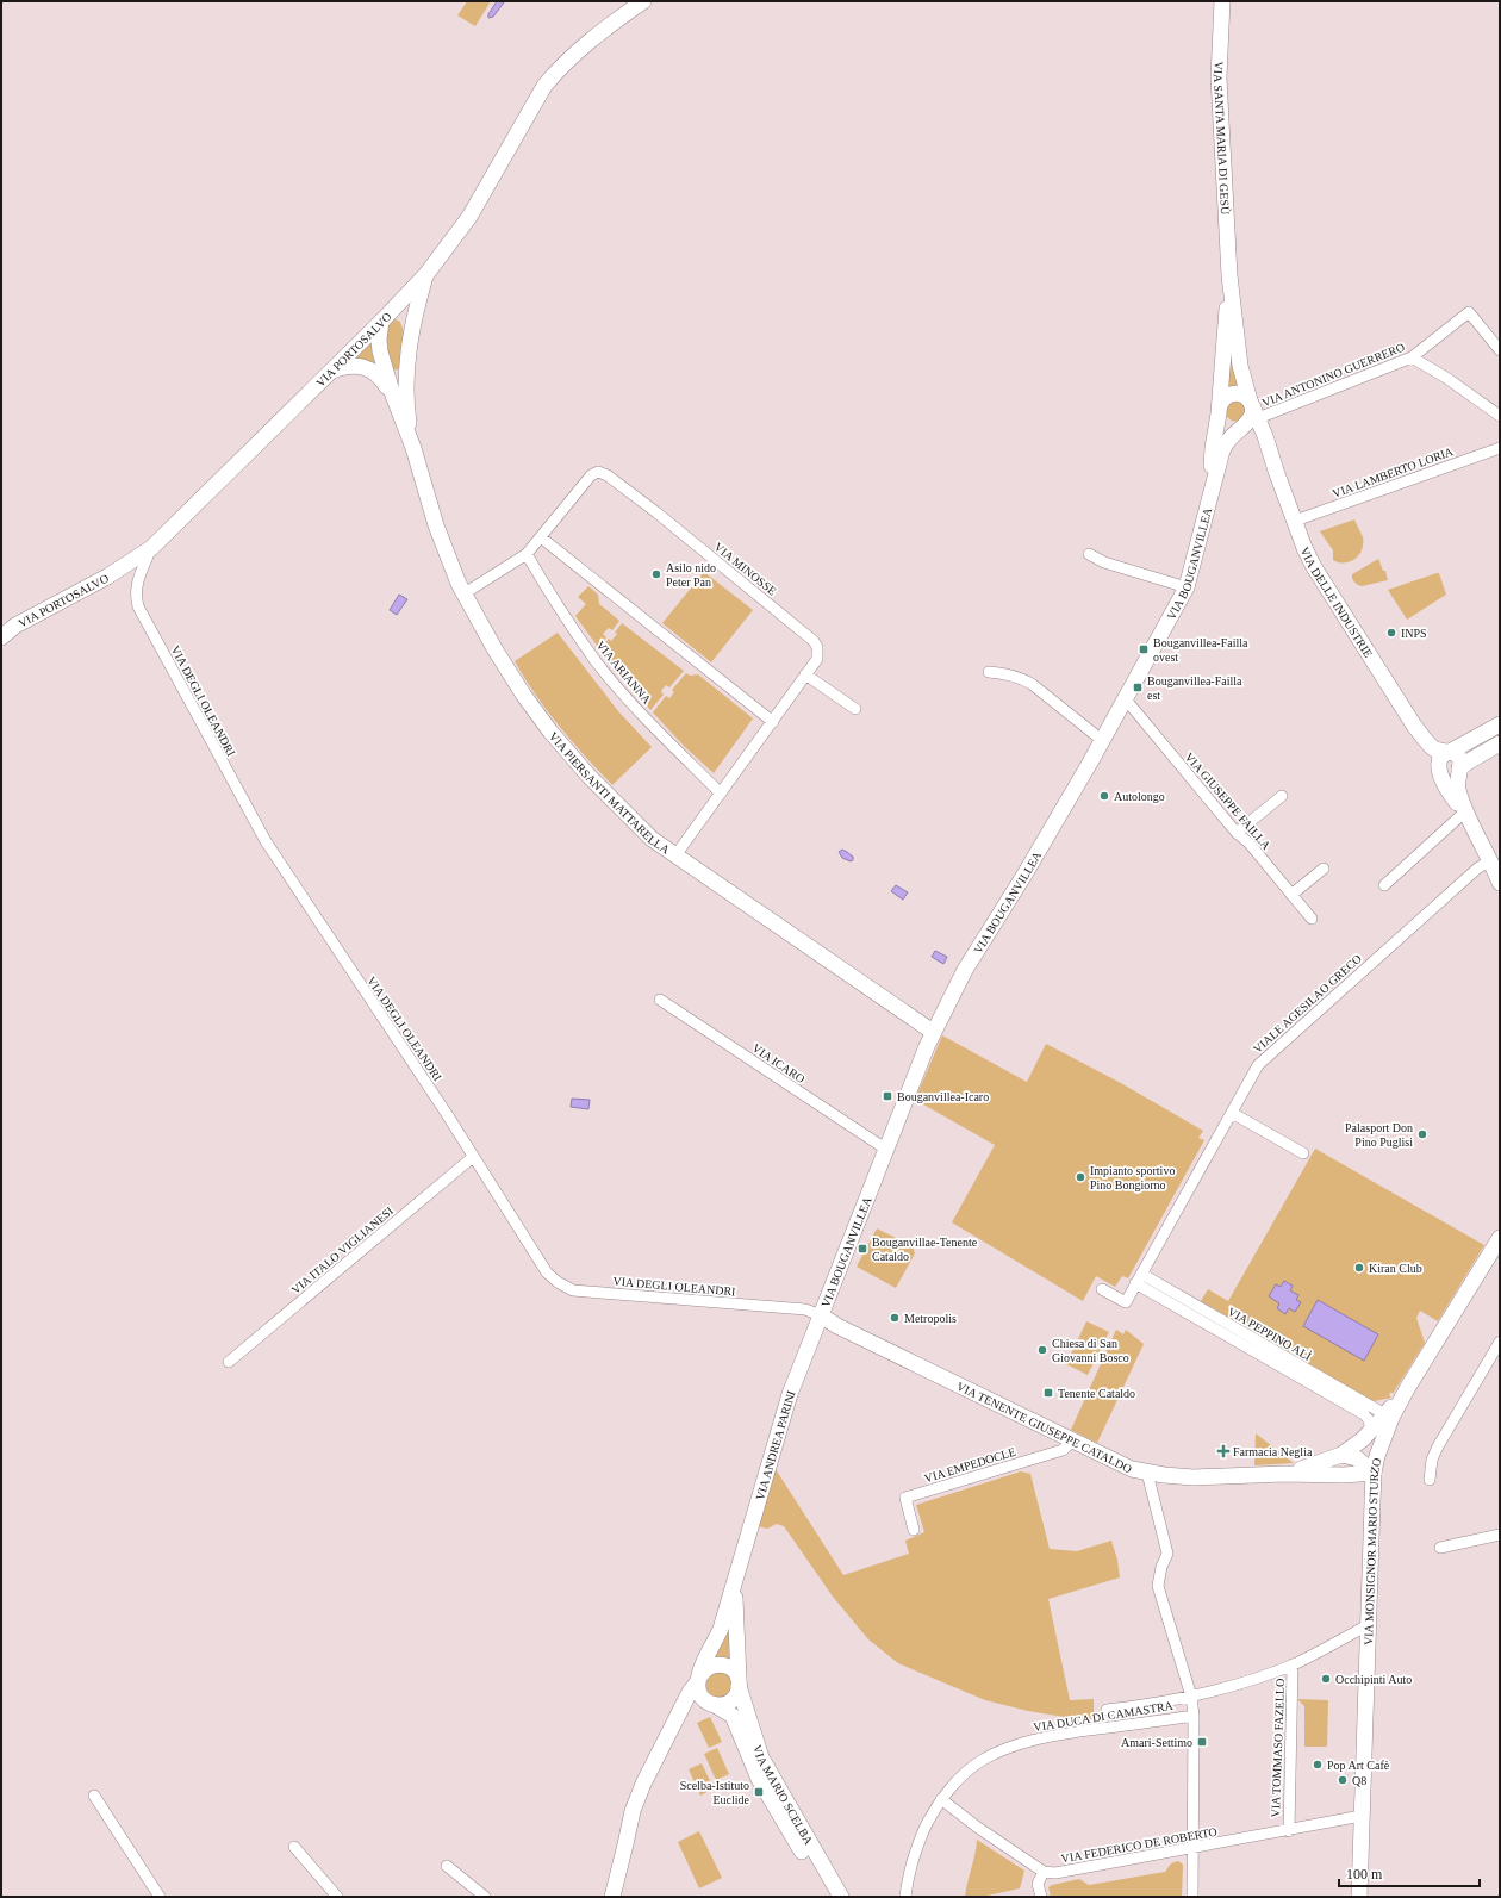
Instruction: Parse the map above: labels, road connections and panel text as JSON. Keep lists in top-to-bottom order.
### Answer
{
  "streets": {
    "main road": [
      "VIA SANTA MARIA DI GESÙ",
      "VIA PORTOSALVO",
      "VIA BOUGANVILLEA",
      "VIA DELLE INDUSTRIE",
      "VIA PIERSANTI MATTARELLA",
      "VIA TENENTE GIUSEPPE CATALDO",
      "VIA ANDREA PARINI",
      "VIA MONSIGNOR MARIO STURZO",
      "VIA MARIO SCELBA"
    ],
    "street": [
      "VIA ANTONINO GUERRERO",
      "VIA LAMBERTO LORIA",
      "VIA MINOSSE",
      "VIA ARIANNA",
      "VIA DEGLI OLEANDRI",
      "VIA GIUSEPPE FAILLA",
      "VIALE AGESILAO GRECO",
      "VIA ICARO",
      "VIA ITALO VIGLIANESI",
      "VIA PEPPINO ALÌ",
      "VIA EMPEDOCLE",
      "VIA DUCA DI CAMASTRA",
      "VIA TOMMASO FAZELLO",
      "VIA FEDERICO DE ROBERTO"
    ]
  },
  "crossings": [
    ["VIA PORTOSALVO", "VIA DEGLI OLEANDRI"],
    ["VIA LAMBERTO LORIA", "VIA DELLE INDUSTRIE"],
    ["VIA BOUGANVILLEA", "VIA DEGLI OLEANDRI"],
    ["VIA BOUGANVILLEA", "VIA PIERSANTI MATTARELLA"],
    ["VIA BOUGANVILLEA", "VIA GIUSEPPE FAILLA"],
    ["VIA BOUGANVILLEA", "VIA ICARO"],
    ["VIA BOUGANVILLEA", "VIA TENENTE GIUSEPPE CATALDO"],
    ["VIA BOUGANVILLEA", "VIA ANDREA PARINI"],
    ["VIA MINOSSE", "VIA ARIANNA"],
    ["VIA MINOSSE", "VIA PIERSANTI MATTARELLA"],
    ["VIA DEGLI OLEANDRI", "VIA ITALO VIGLIANESI"],
    ["VIA DEGLI OLEANDRI", "VIA TENENTE GIUSEPPE CATALDO"],
    ["VIA DEGLI OLEANDRI", "VIA ANDREA PARINI"],
    ["VIALE AGESILAO GRECO", "VIA PEPPINO ALÌ"],
    ["VIA PEPPINO ALÌ", "VIA MONSIGNOR MARIO STURZO"],
    ["VIA TENENTE GIUSEPPE CATALDO", "VIA ANDREA PARINI"],
    ["VIA TENENTE GIUSEPPE CATALDO", "VIA EMPEDOCLE"],
    ["VIA ANDREA PARINI", "VIA MARIO SCELBA"],
    ["VIA MONSIGNOR MARIO STURZO", "VIA FEDERICO DE ROBERTO"],
    ["VIA TOMMASO FAZELLO", "VIA FEDERICO DE ROBERTO"]
  ],
  "places": {
    "other": [
      "Asilo nido Peter Pan",
      "INPS",
      "Autolongo",
      "Palasport Don Pino Puglisi",
      "Impianto sportivo Pino Bongiorno",
      "Kiran Club",
      "Metropolis",
      "Chiesa di San Giovanni Bosco",
      "Occhipinti Auto",
      "Pop Art Cafè",
      "Q8"
    ],
    "transit": [
      "Bouganvillea-Failla ovest",
      "Bouganvillea-Failla est",
      "Bouganvillea-Icaro",
      "Bouganvillae-Tenente Cataldo",
      "Tenente Cataldo",
      "Amari-Settimo",
      "Scelba-Istituto Euclide"
    ],
    "health": ["Farmacia Neglia"]
  },
  "scale_bar": "100 m"
}
